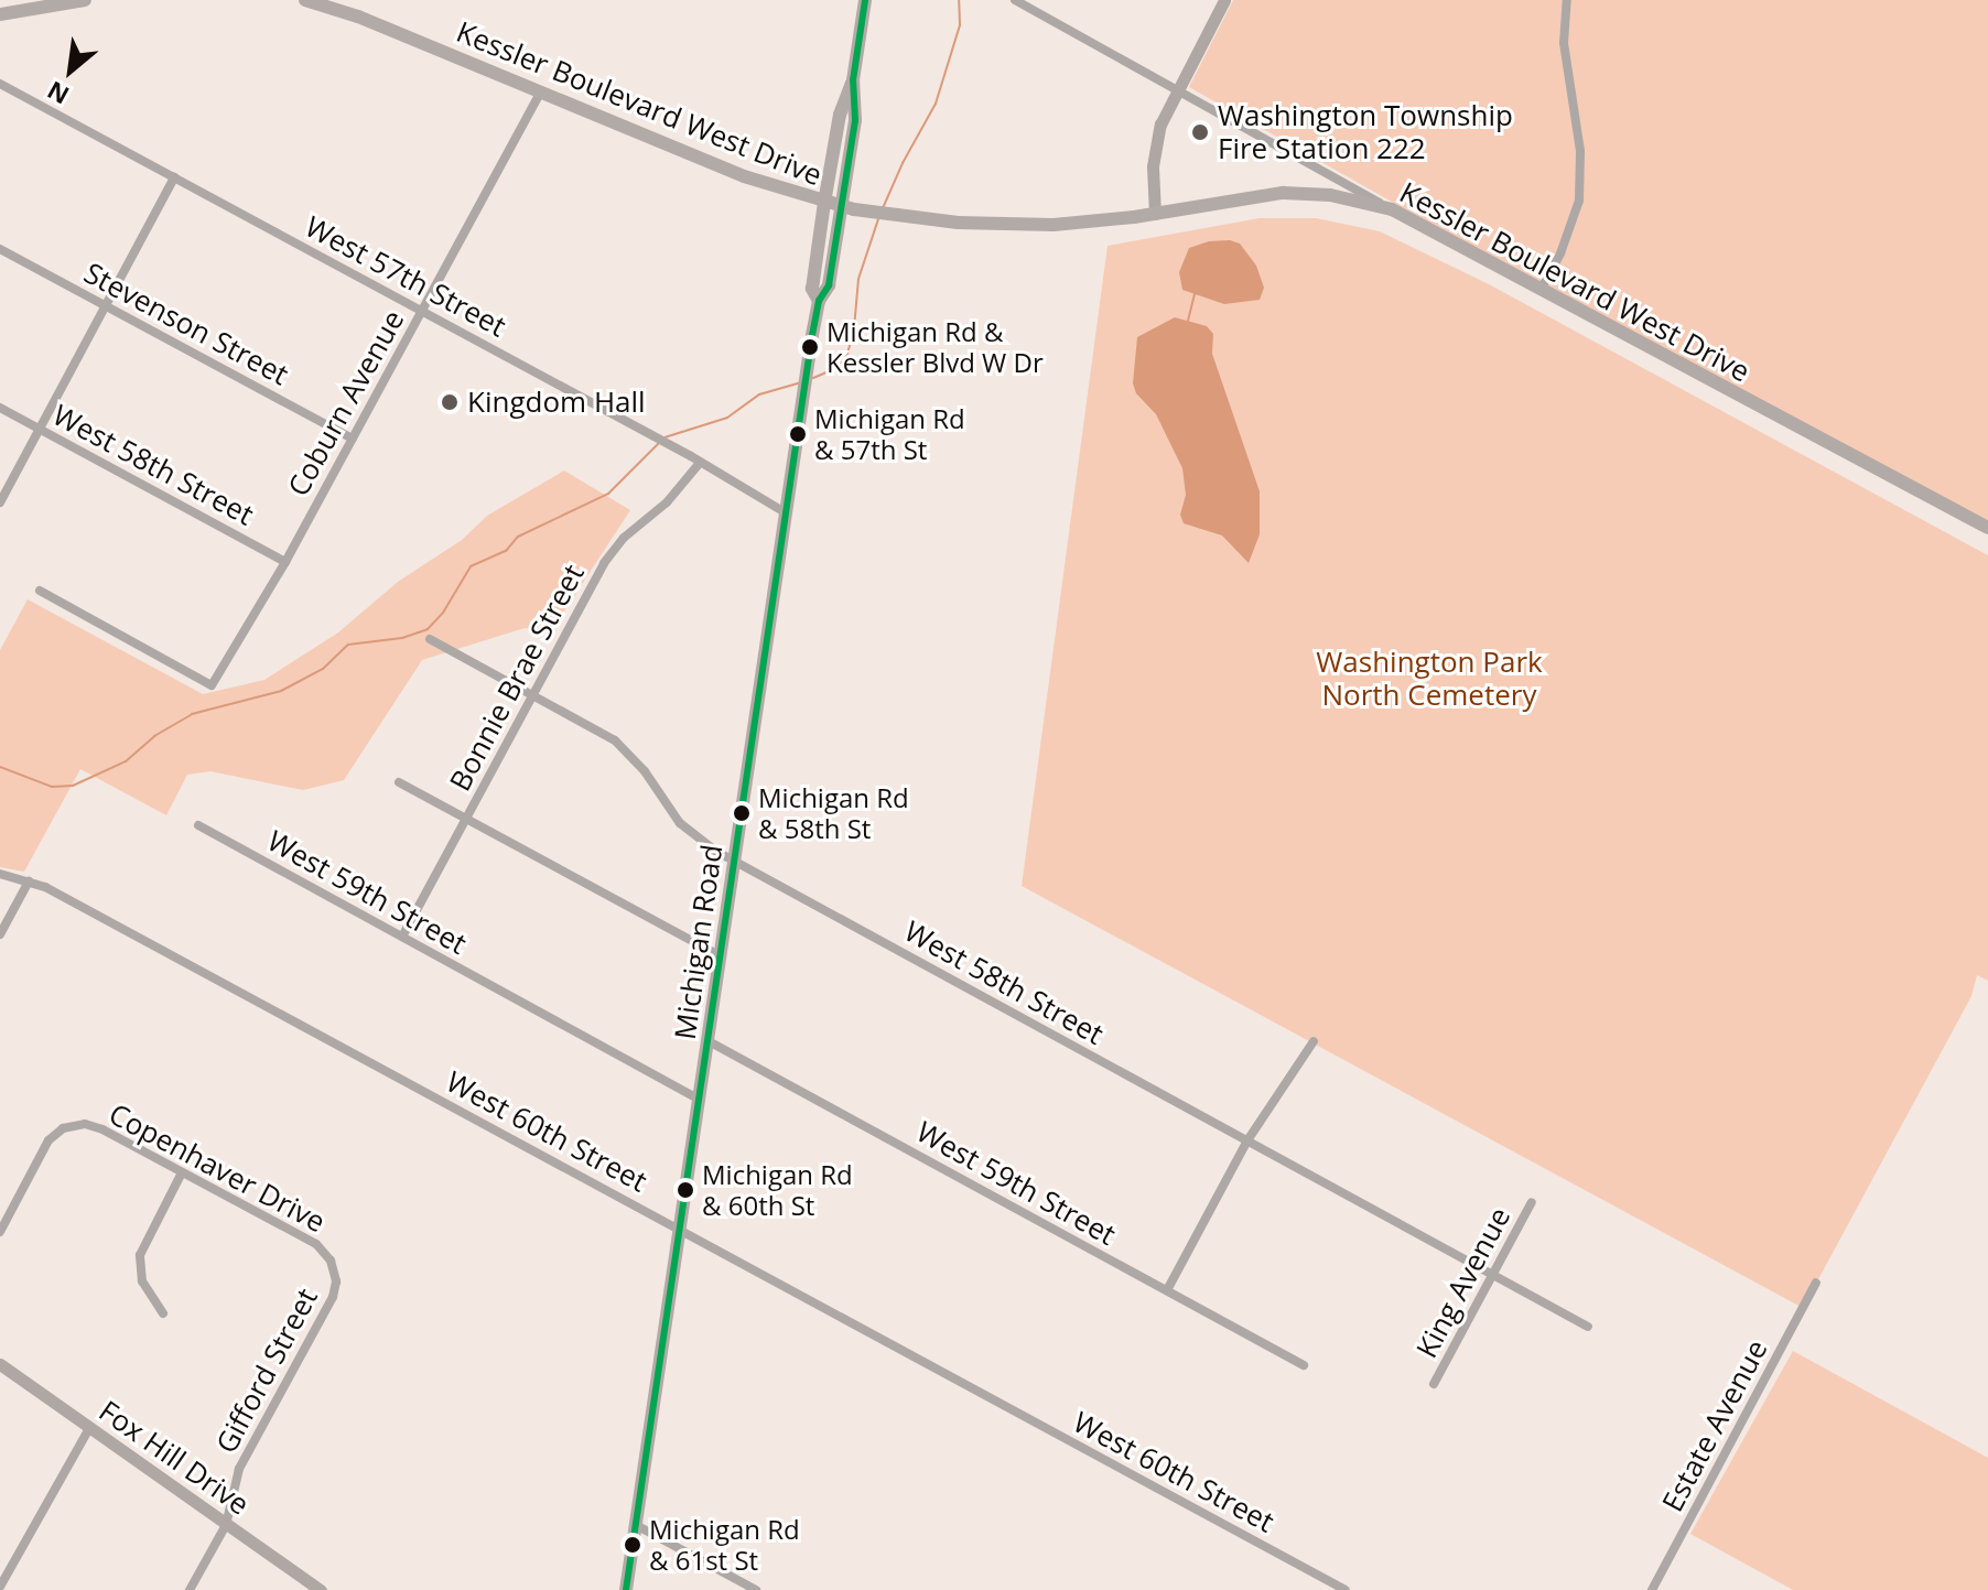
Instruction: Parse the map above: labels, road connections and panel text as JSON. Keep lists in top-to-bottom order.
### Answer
{
  "streets": {
    "main road": ["Kessler Boulevard West Drive", "Michigan Road"],
    "street": [
      "West 57th Street",
      "Stevenson Street",
      "Coburn Avenue",
      "West 58th Street",
      "Bonnie Brae Street",
      "West 59th Street",
      "West 60th Street",
      "Copenhaver Drive",
      "King Avenue",
      "Gifford Street",
      "Estate Avenue",
      "Fox Hill Drive"
    ]
  },
  "crossings": [
    ["Kessler Boulevard West Drive", "Coburn Avenue"],
    ["Kessler Boulevard West Drive", "Michigan Road"],
    ["West 57th Street", "Coburn Avenue"],
    ["West 57th Street", "Bonnie Brae Street"],
    ["West 57th Street", "Michigan Road"],
    ["Stevenson Street", "Coburn Avenue"],
    ["Coburn Avenue", "West 58th Street"],
    ["West 58th Street", "Bonnie Brae Street"],
    ["West 58th Street", "Michigan Road"],
    ["West 58th Street", "King Avenue"],
    ["Bonnie Brae Street", "West 59th Street"],
    ["West 59th Street", "Michigan Road"],
    ["Michigan Road", "West 60th Street"],
    ["Copenhaver Drive", "Gifford Street"],
    ["Gifford Street", "Fox Hill Drive"]
  ],
  "parks": ["Washington Park North Cemetery"],
  "places": [
    "Washington Township Fire Station 222",
    "Michigan Rd & Kessler Blvd W Dr",
    "Kingdom Hall",
    "Michigan Rd & 57th St",
    "Michigan Rd & 58th St",
    "Michigan Rd & 60th St",
    "Michigan Rd & 61st St"
  ],
  "north": "bottom left"
}
